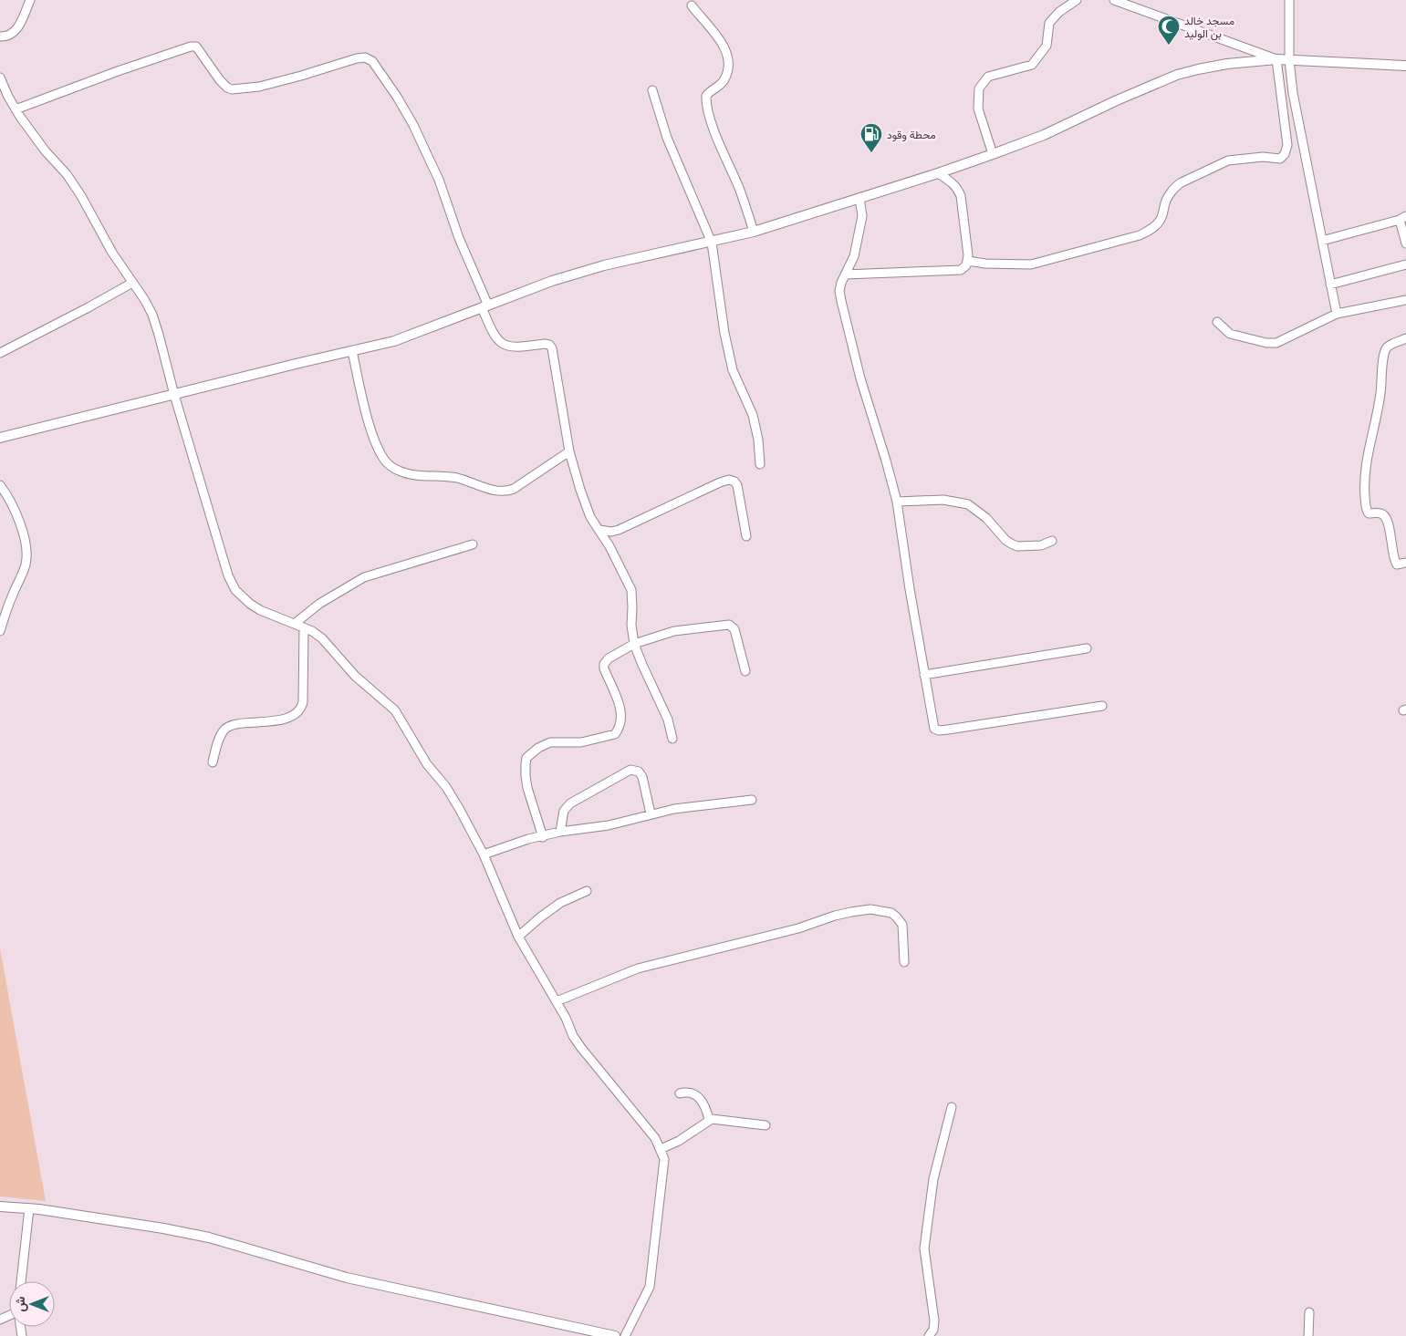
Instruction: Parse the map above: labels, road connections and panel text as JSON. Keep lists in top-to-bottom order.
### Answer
{
  "places": {
    "mosque": ["مسجد خالد بن الوليد"],
    "fuel station": ["محطة وقود"]
  },
  "north": "left"
}
